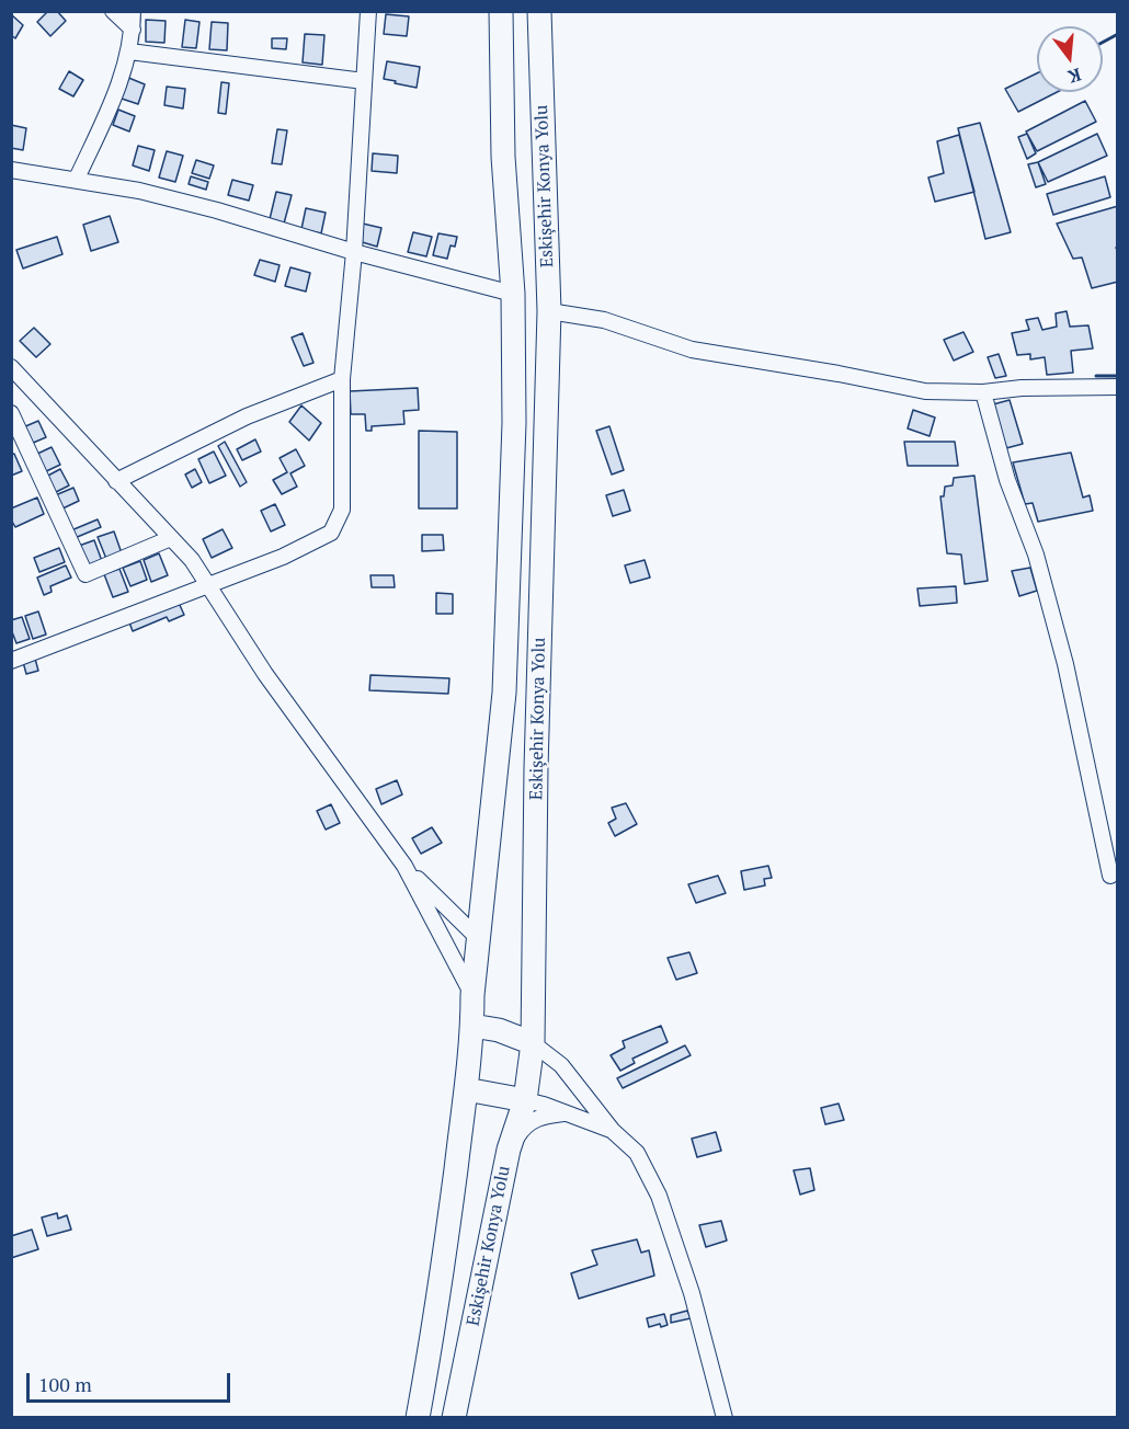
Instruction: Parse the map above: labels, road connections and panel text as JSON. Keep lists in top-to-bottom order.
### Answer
{
  "streets": {
    "highway": ["Eskişehir Konya Yolu"]
  },
  "scale_bar": "100 m",
  "north": "bottom"
}
